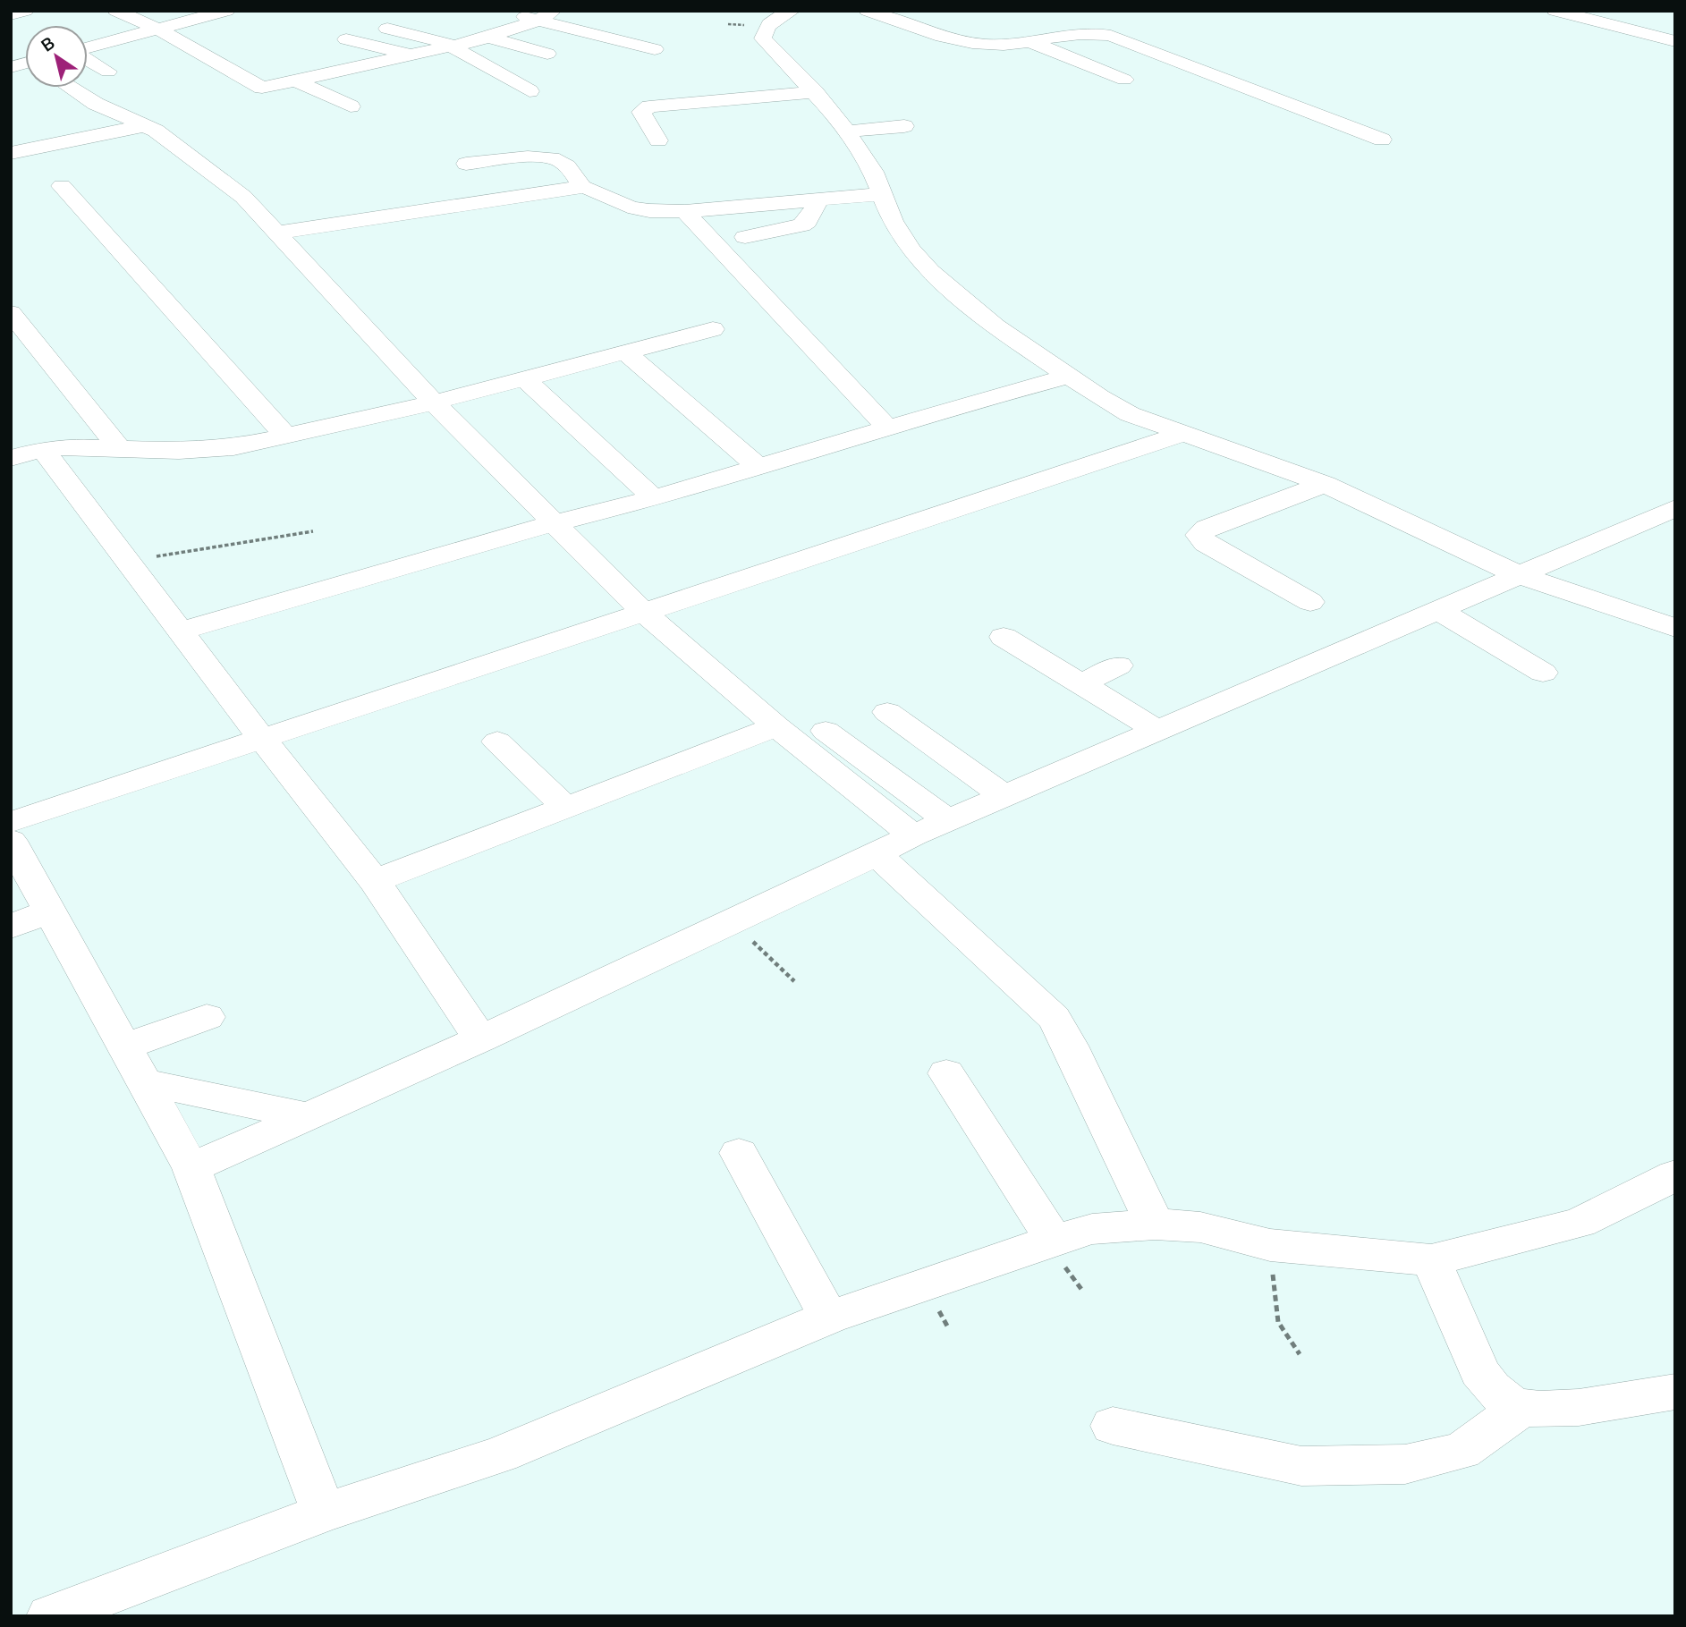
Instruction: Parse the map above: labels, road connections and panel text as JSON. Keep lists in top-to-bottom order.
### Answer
{
  "north": "top left"
}
